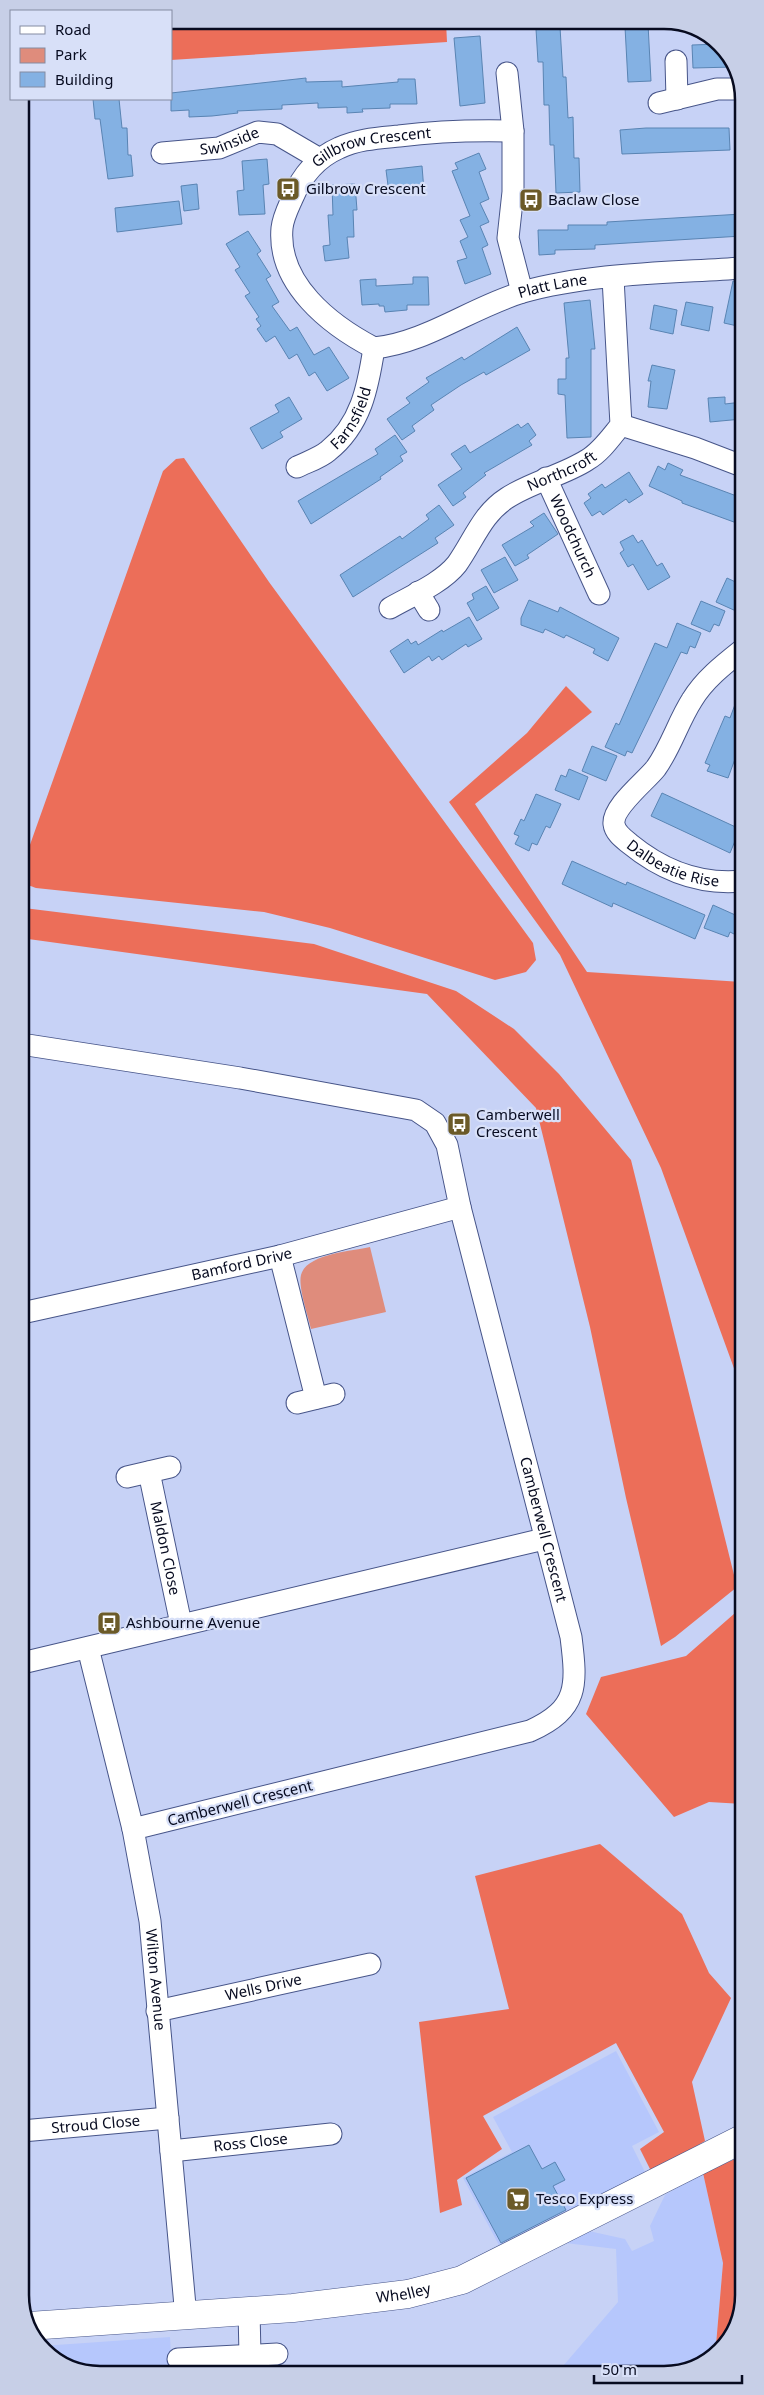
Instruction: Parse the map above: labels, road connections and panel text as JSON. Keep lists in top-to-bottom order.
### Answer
{
  "streets": {
    "main road": ["Whelley"],
    "street": [
      "Swinside",
      "Gillbrow Crescent",
      "Platt Lane",
      "Farnsfield",
      "Northcroft",
      "Woodchurch",
      "Dalbeatie Rise",
      "Bamford Drive",
      "Camberwell Crescent",
      "Maldon Close",
      "Wilton Avenue",
      "Wells Drive",
      "Stroud Close",
      "Ross Close"
    ]
  },
  "crossings": [
    ["Swinside", "Gillbrow Crescent"],
    ["Gillbrow Crescent", "Platt Lane"],
    ["Gillbrow Crescent", "Farnsfield"],
    ["Platt Lane", "Farnsfield"],
    ["Northcroft", "Woodchurch"],
    ["Bamford Drive", "Camberwell Crescent"],
    ["Camberwell Crescent", "Wilton Avenue"],
    ["Wilton Avenue", "Wells Drive"],
    ["Wilton Avenue", "Stroud Close"],
    ["Wilton Avenue", "Ross Close"],
    ["Wilton Avenue", "Whelley"]
  ],
  "places": {
    "bus stop": [
      "Gilbrow Crescent",
      "Baclaw Close",
      "Camberwell Crescent",
      "Ashbourne Avenue"
    ],
    "supermarket": ["Tesco Express"]
  },
  "legend": ["Road", "Park", "Building"],
  "scale_bar": "50 m"
}
